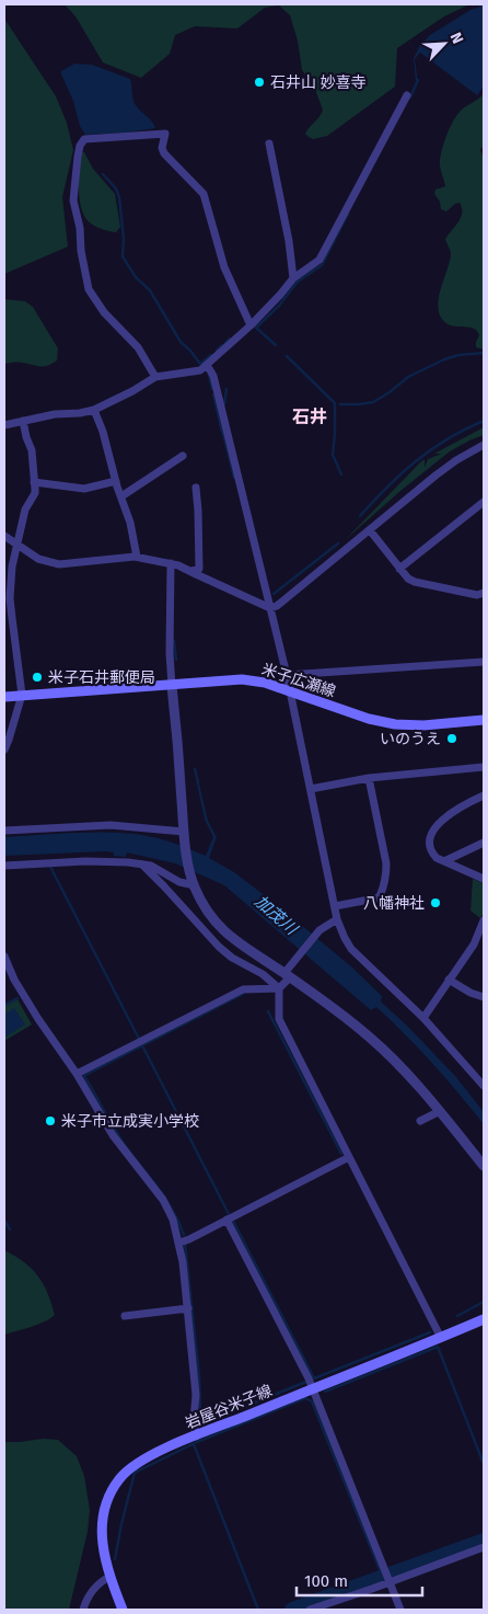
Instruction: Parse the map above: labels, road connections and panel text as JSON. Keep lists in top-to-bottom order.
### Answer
{
  "streets": {
    "main road": ["米子広瀬線", "岩屋谷米子線"]
  },
  "districts": ["石井"],
  "water": ["加茂川"],
  "places": [
    "石井山 妙喜寺",
    "米子石井郵便局",
    "いのうえ",
    "八幡神社",
    "米子市立成実小学校"
  ],
  "scale_bar": "100 m",
  "north": "top right"
}
